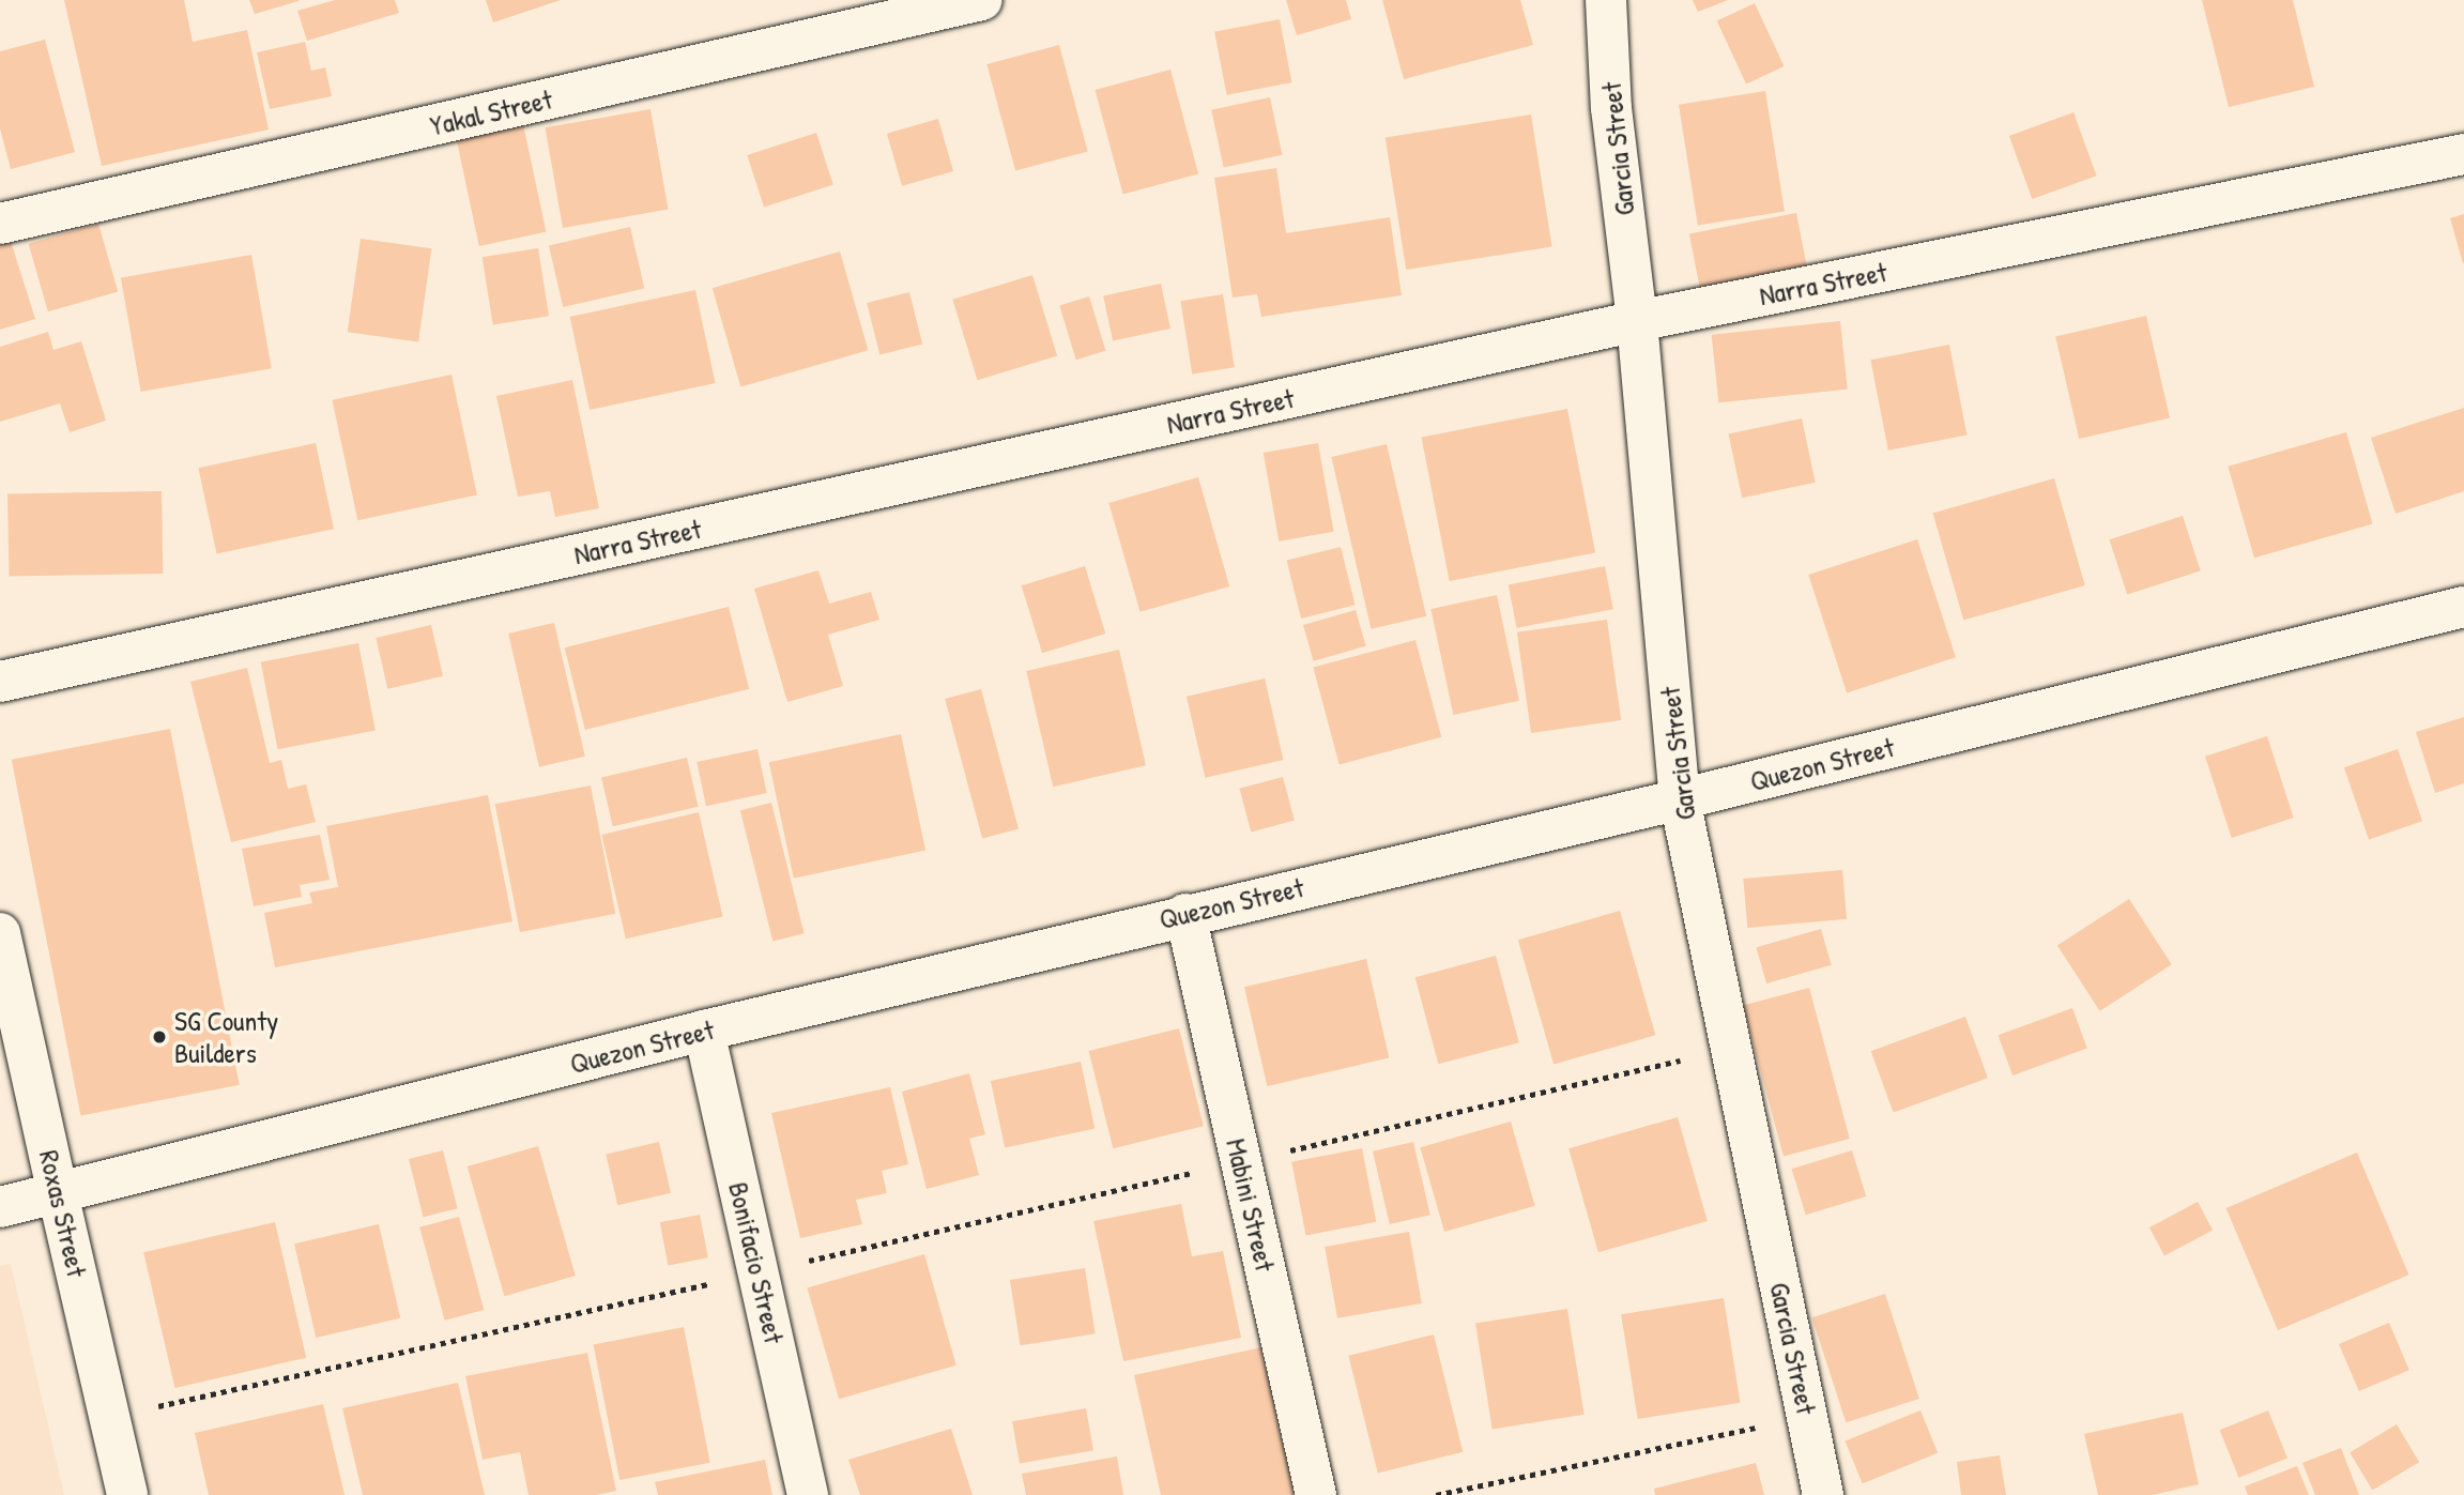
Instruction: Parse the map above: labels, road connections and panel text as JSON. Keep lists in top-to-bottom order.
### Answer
{
  "streets": {
    "street": [
      "Yakal Street",
      "Garcia Street",
      "Narra Street",
      "Quezon Street",
      "Mabini Street",
      "Roxas Street",
      "Bonifacio Street"
    ]
  },
  "crossings": [
    ["Garcia Street", "Narra Street"],
    ["Garcia Street", "Quezon Street"],
    ["Quezon Street", "Mabini Street"],
    ["Quezon Street", "Roxas Street"],
    ["Quezon Street", "Bonifacio Street"]
  ],
  "places": ["SG County Builders"]
}
